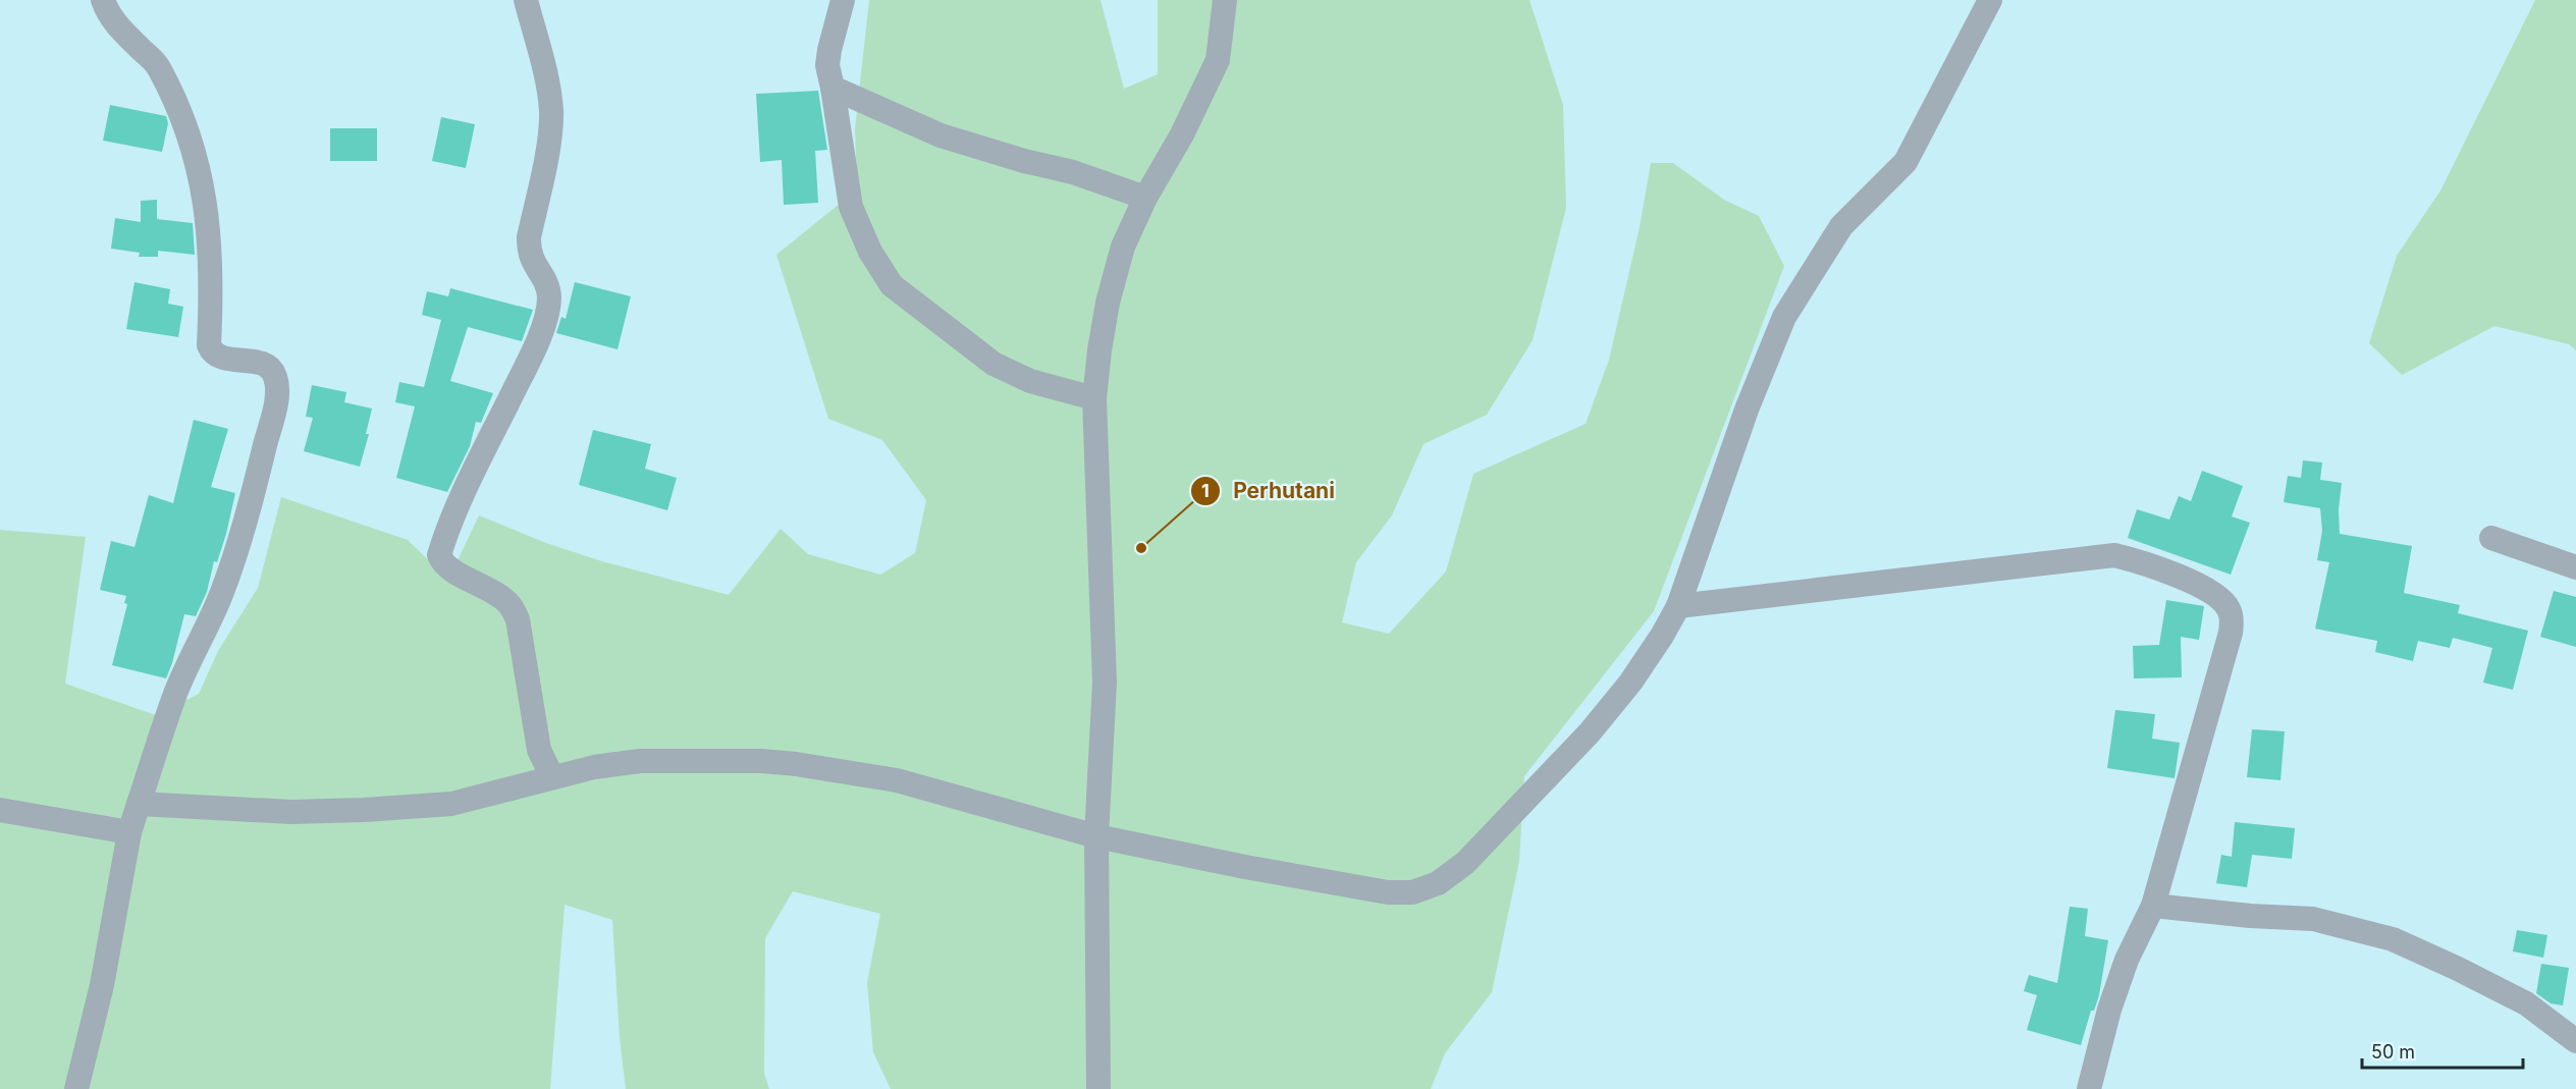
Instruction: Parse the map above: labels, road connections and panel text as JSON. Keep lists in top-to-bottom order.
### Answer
{
  "places": ["Perhutani"],
  "scale_bar": "50 m"
}
